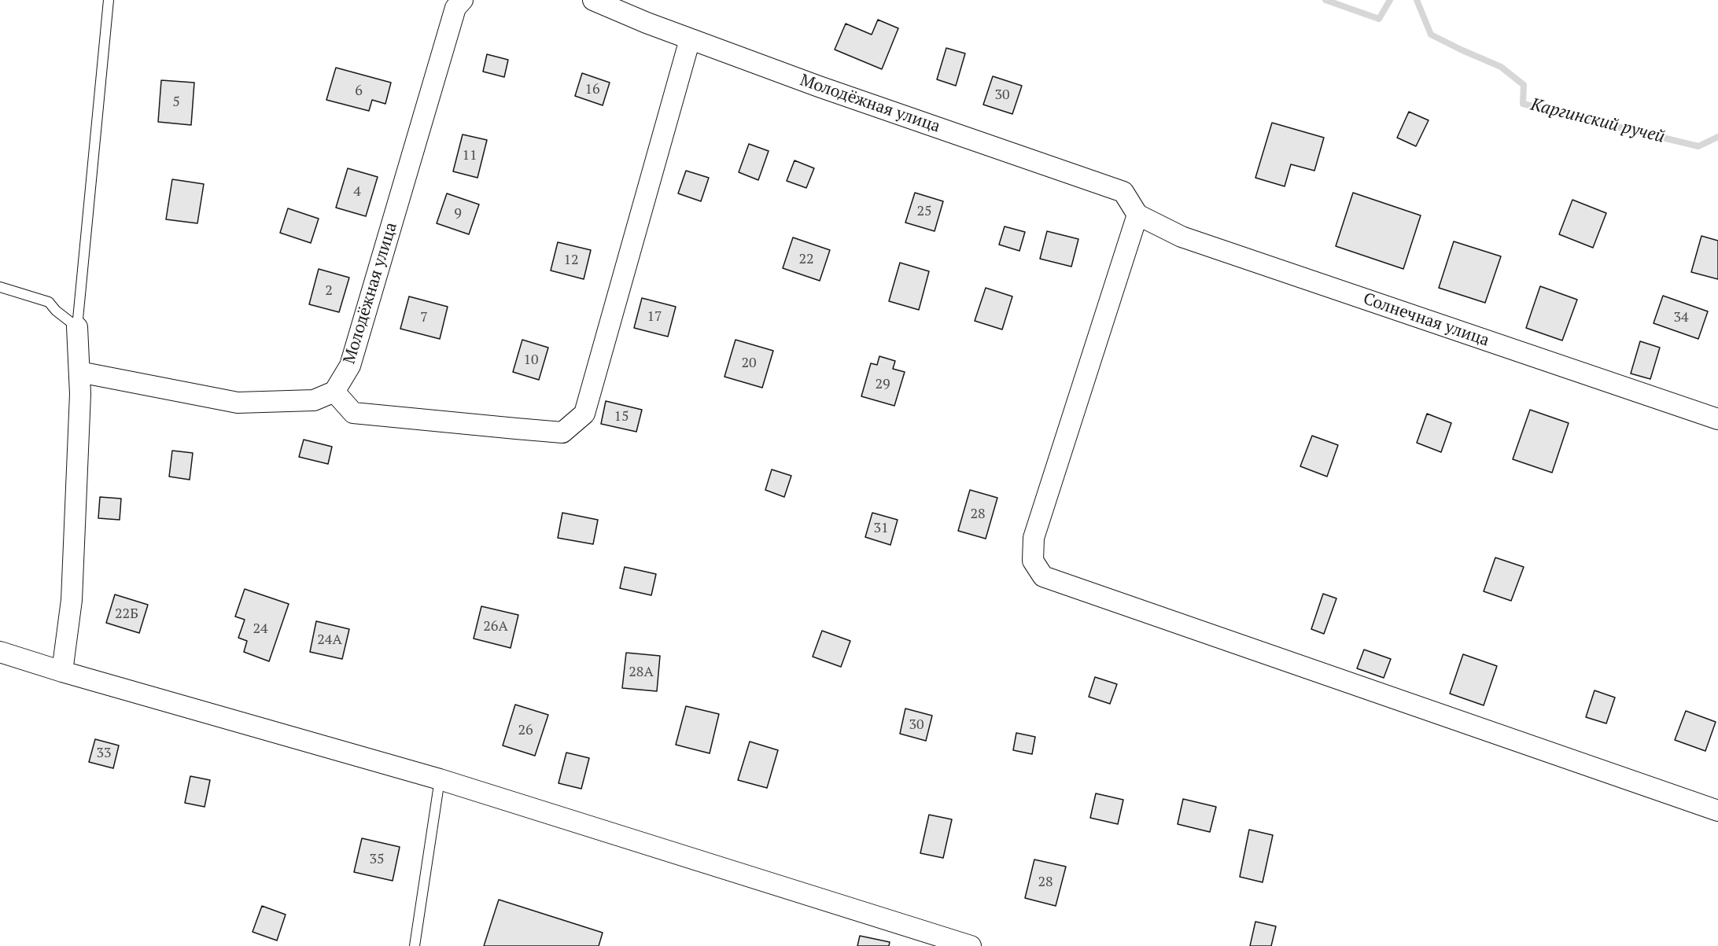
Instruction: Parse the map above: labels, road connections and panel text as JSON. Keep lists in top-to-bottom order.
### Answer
{
  "streets": {
    "street": ["Молодёжная улица", "Солнечная улица"]
  },
  "crossings": [
    ["Молодёжная улица", "Солнечная улица"]
  ],
  "water": ["Каргинский ручей"],
  "house_numbers": [
    "16",
    "6",
    "30",
    "5",
    "11",
    "4",
    "25",
    "9",
    "22",
    "12",
    "2",
    "17",
    "7",
    "34",
    "10",
    "20",
    "29",
    "15",
    "28",
    "31",
    "22Б",
    "26А",
    "24",
    "24А",
    "28А",
    "30",
    "26",
    "33",
    "35",
    "28"
  ]
}
